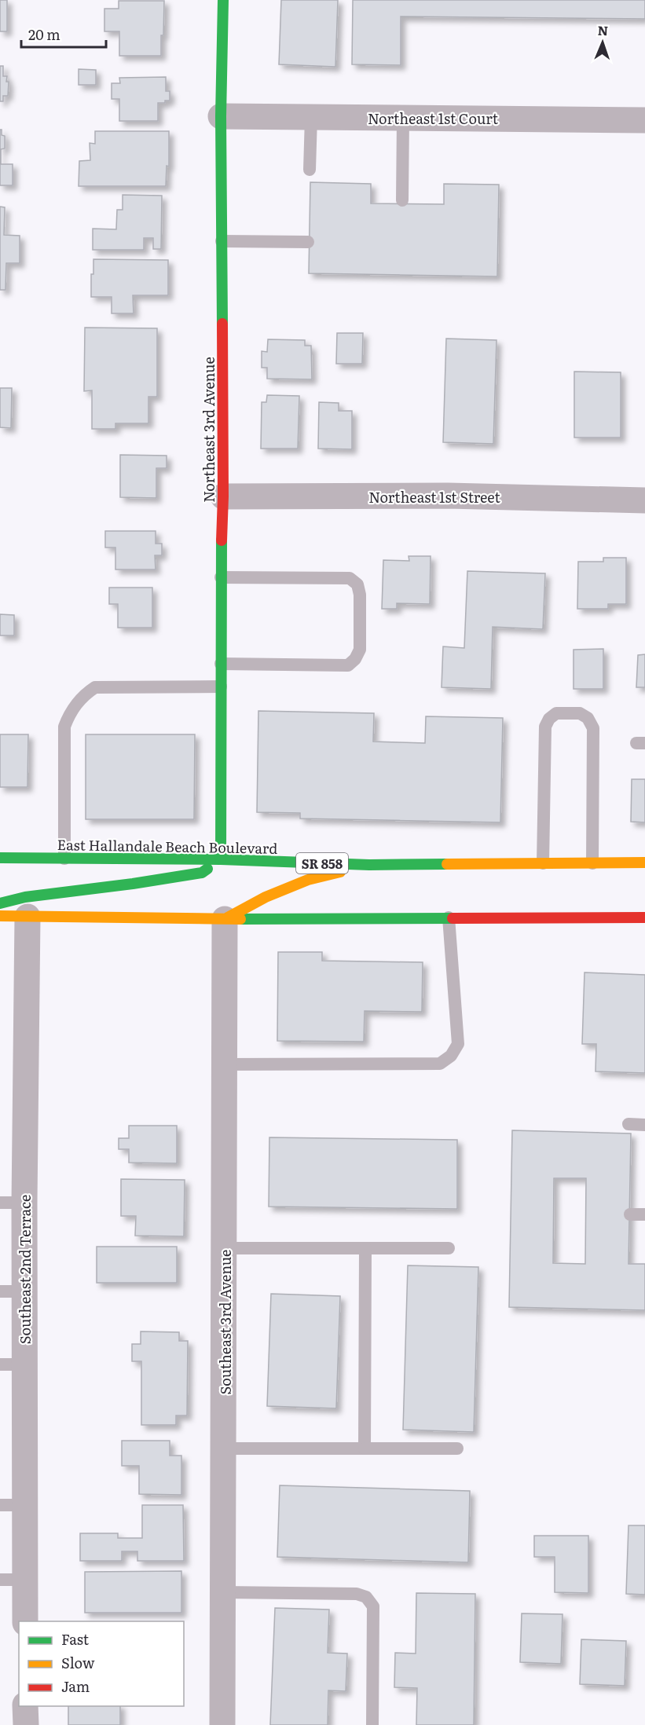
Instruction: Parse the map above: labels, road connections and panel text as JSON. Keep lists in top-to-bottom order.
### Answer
{
  "streets": {
    "main road": ["Northeast 3rd Avenue", "East Hallandale Beach Boulevard", "SR 858"],
    "street": [
      "Northeast 1st Court",
      "Northeast 1st Street",
      "Southeast 2nd Terrace",
      "Southeast 3rd Avenue"
    ]
  },
  "crossings": [
    ["Northeast 1st Court", "Northeast 3rd Avenue"],
    ["Northeast 3rd Avenue", "Northeast 1st Street"],
    ["Northeast 3rd Avenue", "East Hallandale Beach Boulevard"]
  ],
  "legend": ["Fast", "Slow", "Jam"],
  "scale_bar": "20 m",
  "north": "top"
}
